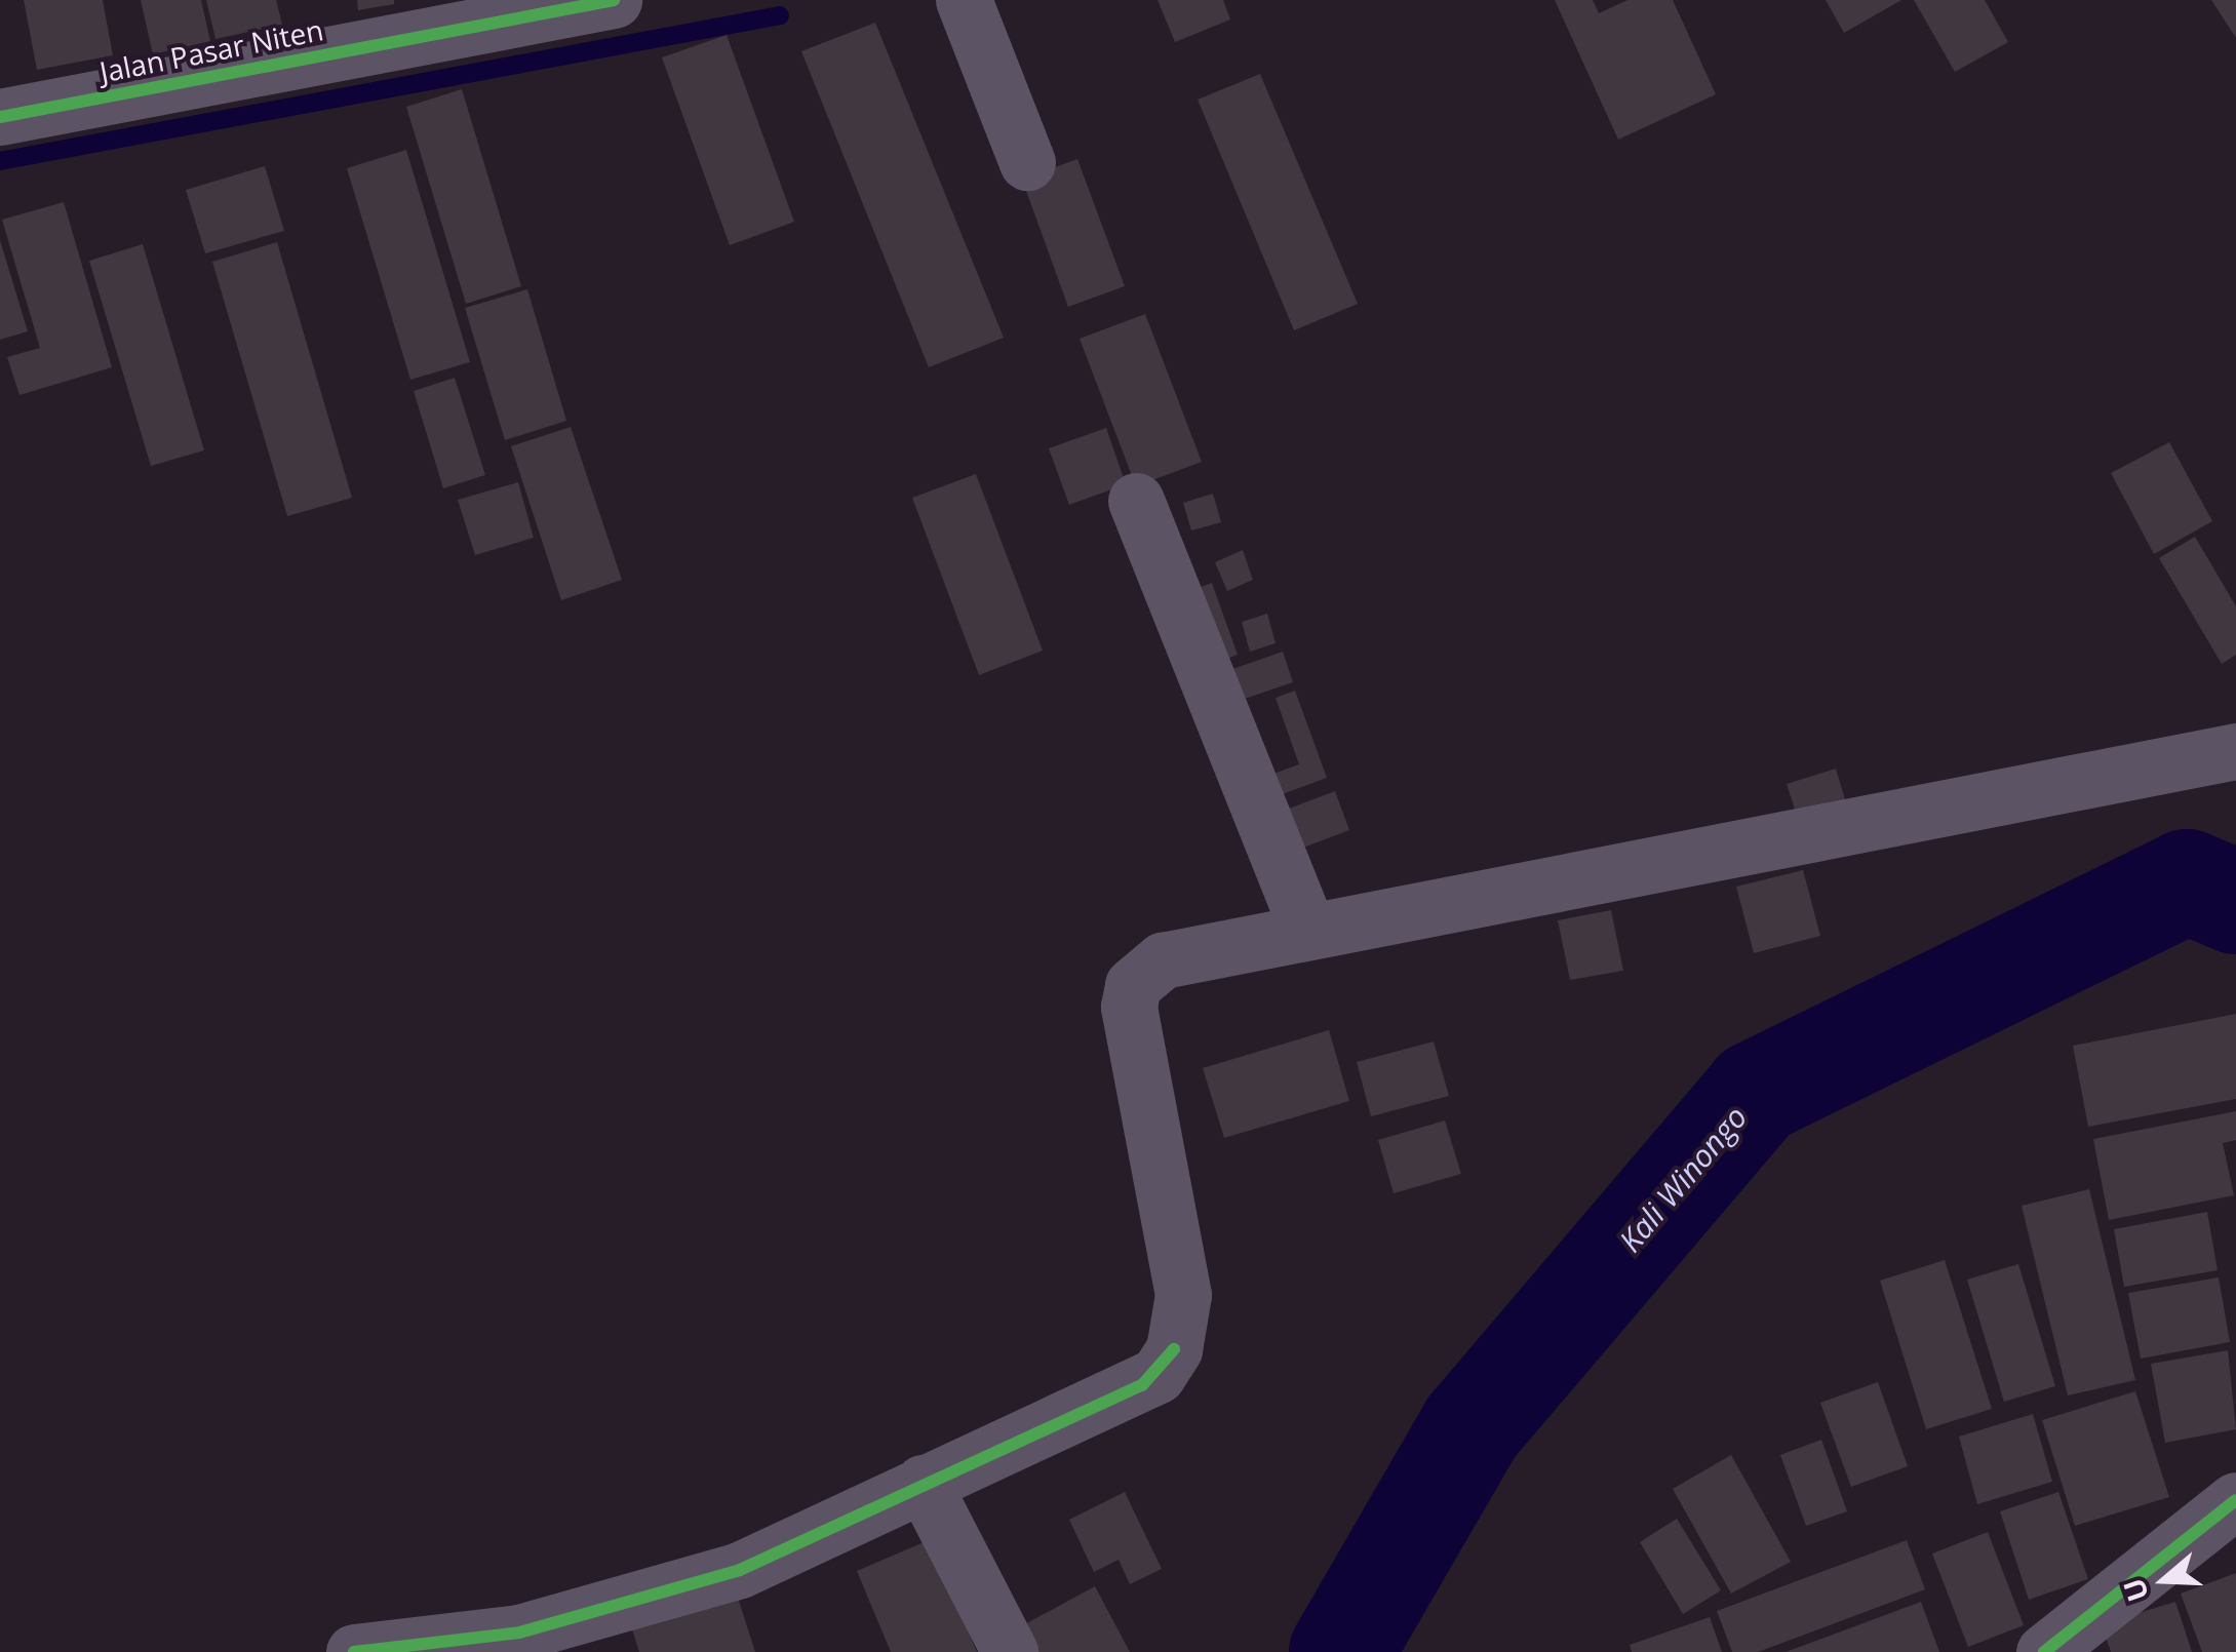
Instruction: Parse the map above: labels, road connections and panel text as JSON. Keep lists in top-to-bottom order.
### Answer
{
  "streets": {
    "street": ["Jalan Pasar Niten"]
  },
  "water": ["Kali Winongo"],
  "north": "left"
}
